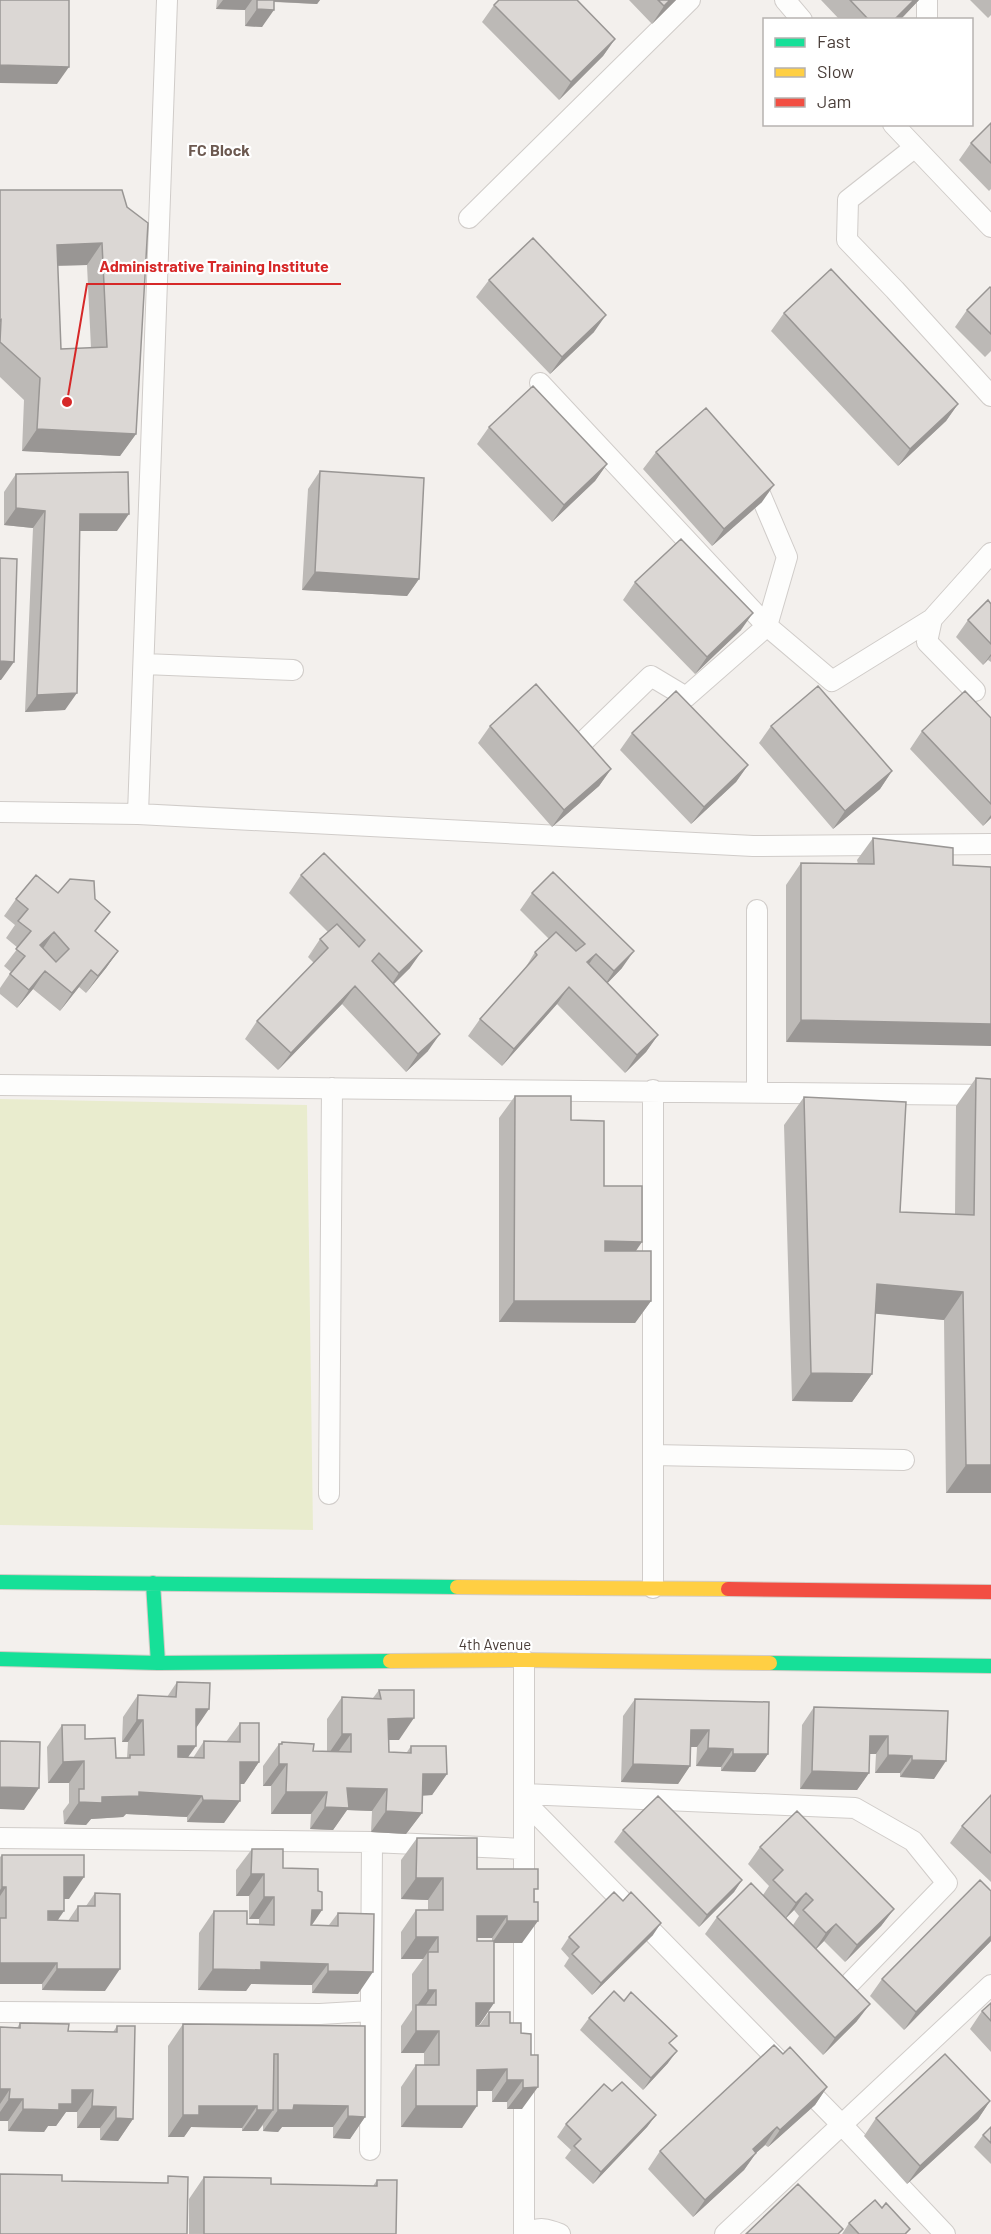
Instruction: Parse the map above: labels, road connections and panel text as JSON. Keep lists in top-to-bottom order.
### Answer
{
  "streets": {
    "main road": ["4th Avenue"]
  },
  "districts": ["FC Block"],
  "places": ["Administrative Training Institute"],
  "legend": ["Fast", "Slow", "Jam"]
}
